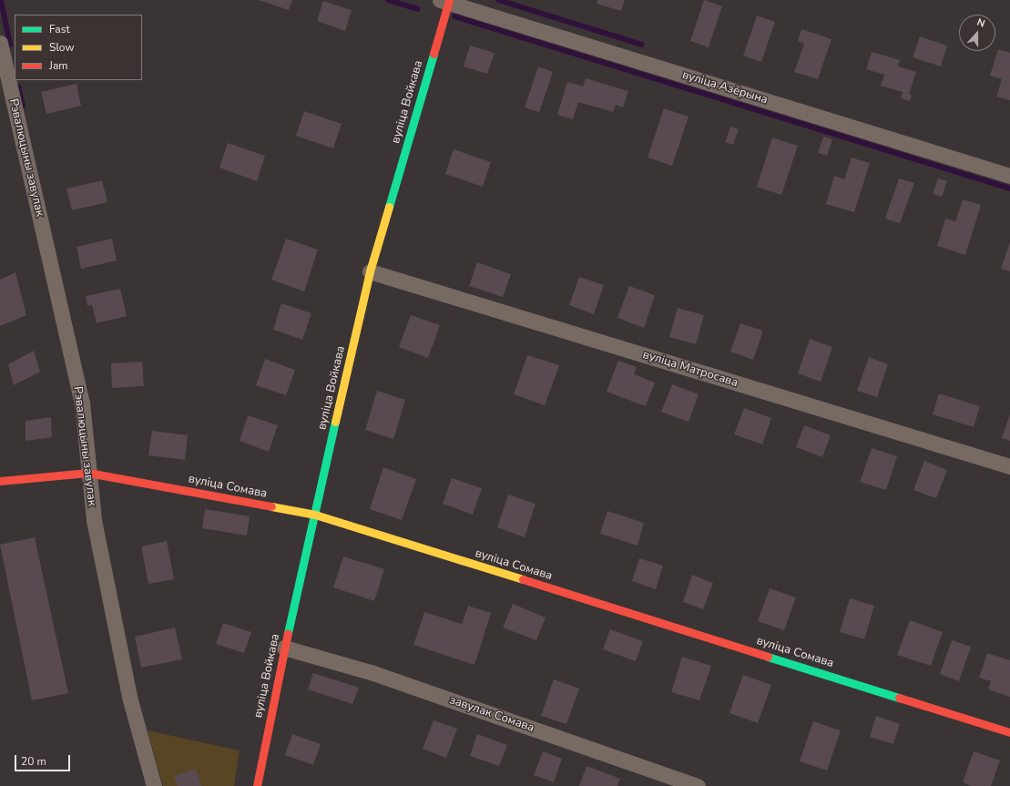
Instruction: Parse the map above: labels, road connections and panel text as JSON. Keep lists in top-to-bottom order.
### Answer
{
  "streets": {
    "street": [
      "вуліца Азёрына",
      "вуліца Войкава",
      "Рэвалюцыны завулак",
      "вуліца Матросава",
      "вуліца Сомава",
      "завулак Сомава"
    ]
  },
  "crossings": [
    ["вуліца Азёрына", "вуліца Войкава"],
    ["вуліца Войкава", "вуліца Матросава"],
    ["вуліца Войкава", "вуліца Сомава"],
    ["вуліца Войкава", "завулак Сомава"],
    ["Рэвалюцыны завулак", "вуліца Сомава"]
  ],
  "legend": ["Fast", "Slow", "Jam"],
  "scale_bar": "20 m",
  "north": "top"
}
